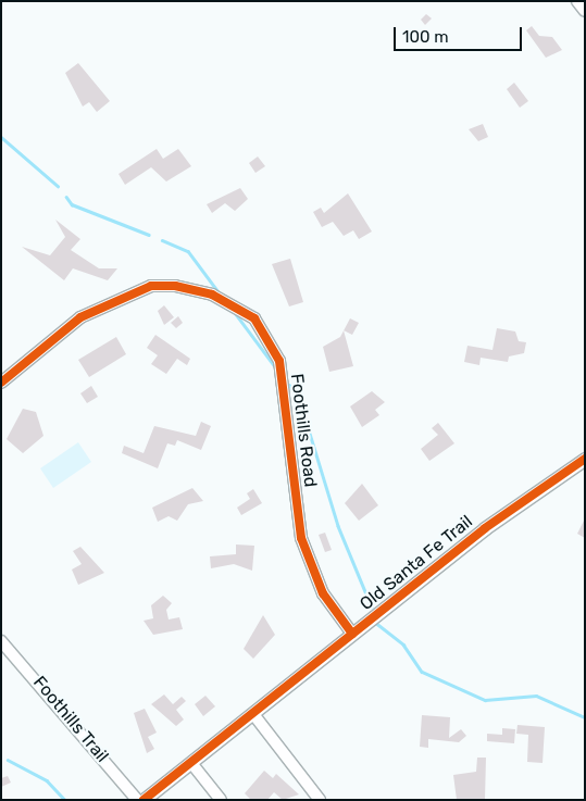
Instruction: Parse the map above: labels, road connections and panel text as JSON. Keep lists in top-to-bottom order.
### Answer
{
  "streets": {
    "street": ["Foothills Road", "Old Santa Fe Trail", "Foothills Trail"]
  },
  "crossings": [
    ["Foothills Road", "Old Santa Fe Trail"]
  ],
  "scale_bar": "100 m"
}
